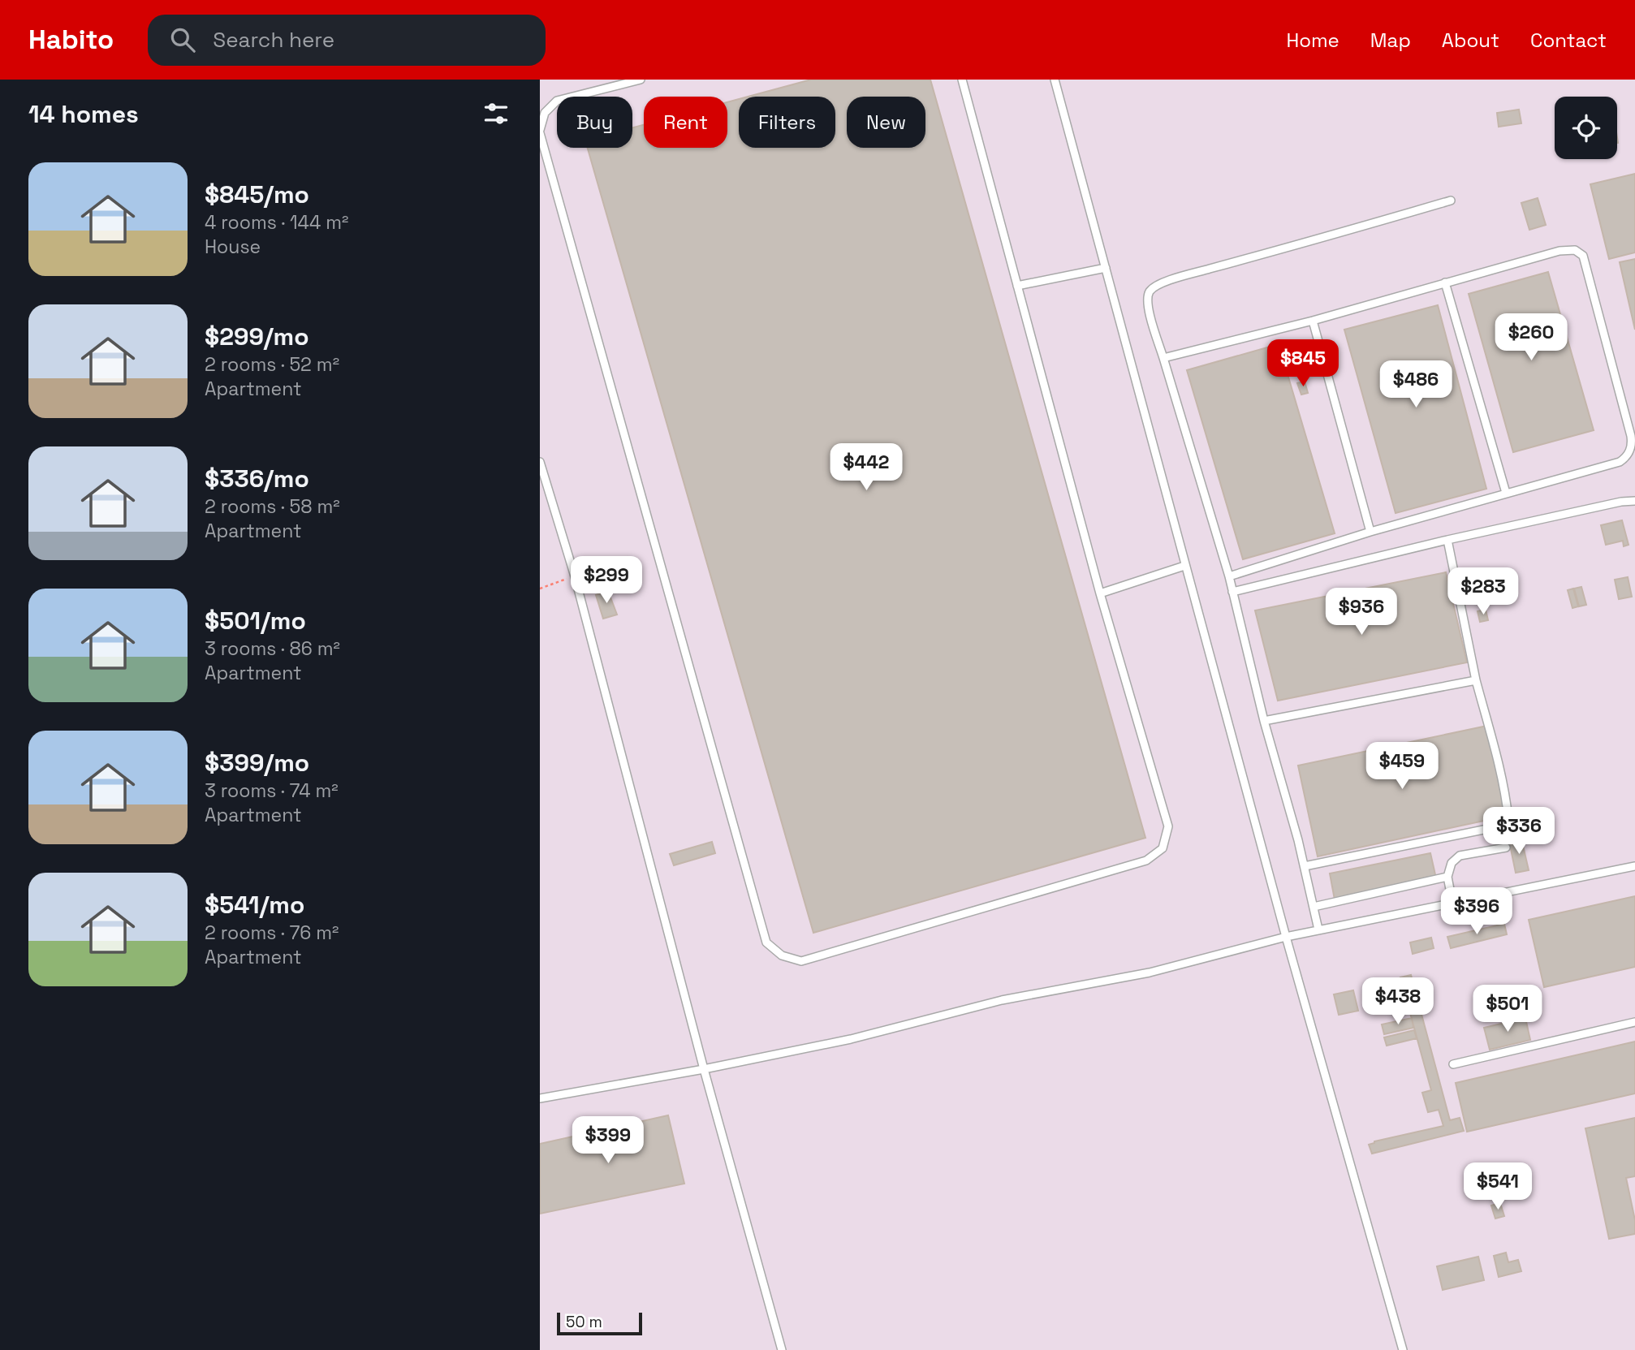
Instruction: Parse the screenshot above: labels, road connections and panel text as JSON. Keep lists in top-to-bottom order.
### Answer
{
  "scale_bar": "50 m",
  "page": {
    "header": "Habito",
    "search": "Search here",
    "nav": [
      "Home",
      "Map",
      "About",
      "Contact"
    ],
    "heading": "14 homes",
    "chip": [
      "Buy",
      "Rent",
      "Filters",
      "New"
    ],
    "list": [
      {
        "name": "$845/mo",
        "note": "4 rooms · 144 m² · House"
      },
      {
        "name": "$299/mo",
        "note": "2 rooms · 52 m² · Apartment"
      },
      {
        "name": "$336/mo",
        "note": "2 rooms · 58 m² · Apartment"
      },
      {
        "name": "$501/mo",
        "note": "3 rooms · 86 m² · Apartment"
      },
      {
        "name": "$399/mo",
        "note": "3 rooms · 74 m² · Apartment"
      },
      {
        "name": "$541/mo",
        "note": "2 rooms · 76 m² · Apartment"
      }
    ],
    "price": [
      "$260",
      "$845",
      "$486",
      "$442",
      "$299",
      "$283",
      "$936",
      "$459",
      "$336",
      "$396",
      "$438",
      "$501",
      "$399",
      "$541"
    ],
    "scale": "50 m"
  }
}
